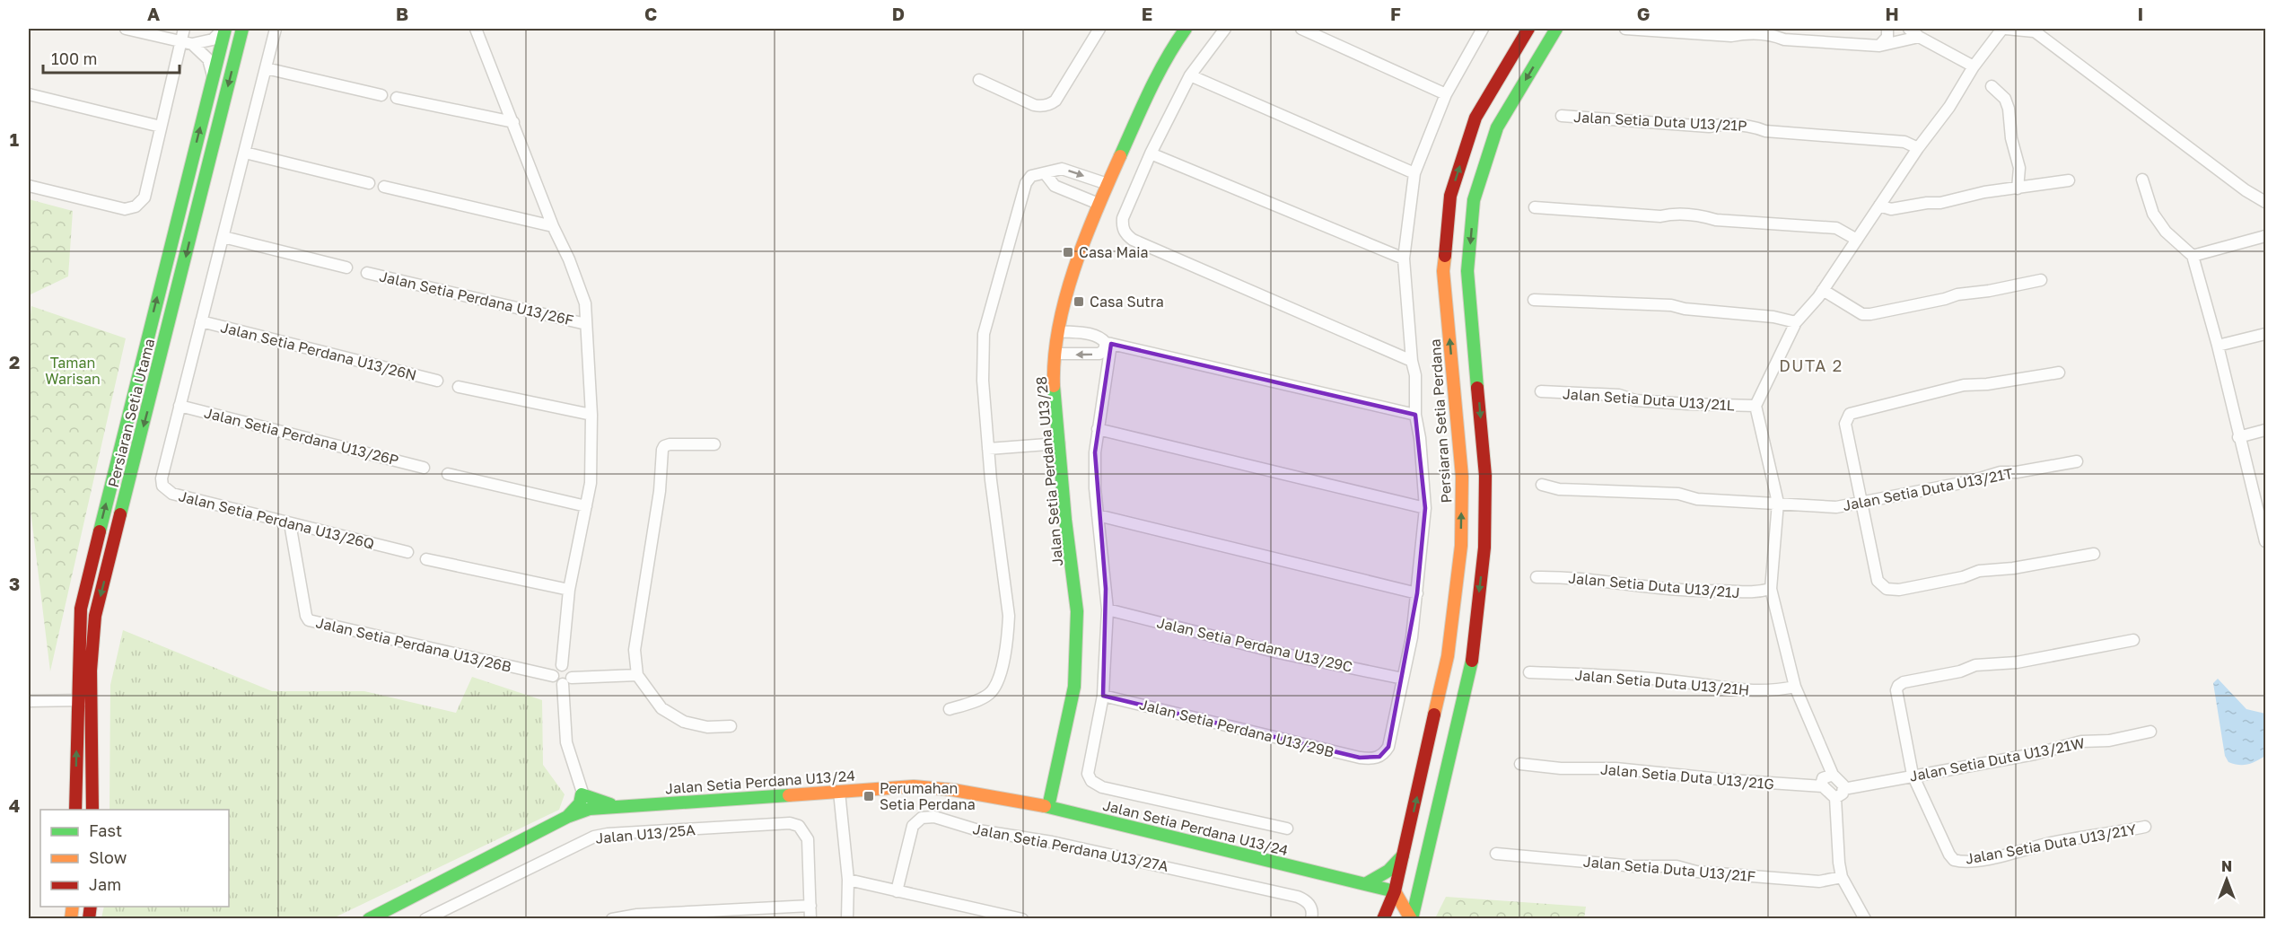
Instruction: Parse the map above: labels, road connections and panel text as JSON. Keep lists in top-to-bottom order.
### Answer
{
  "streets": {
    "street": [
      "Jalan Setia Duta U13/21P",
      "Jalan Setia Perdana U13/26F",
      "Jalan Setia Perdana U13/26N",
      "Jalan Setia Duta U13/21L",
      "Persiaran Setia Utama",
      "Persiaran Setia Perdana",
      "Jalan Setia Perdana U13/26P",
      "Jalan Setia Perdana U13/28",
      "Jalan Setia Duta U13/21T",
      "Jalan Setia Perdana U13/26Q",
      "Jalan Setia Duta U13/21J",
      "Jalan Setia Perdana U13/26B",
      "Jalan Setia Perdana U13/29C",
      "Jalan Setia Duta U13/21H",
      "Jalan Setia Perdana U13/29B",
      "Jalan Setia Duta U13/21W",
      "Jalan Setia Duta U13/21G",
      "Jalan Setia Perdana U13/24",
      "Jalan U13/25A",
      "Jalan Setia Duta U13/21Y",
      "Jalan Setia Perdana U13/27A",
      "Jalan Setia Duta U13/21F"
    ]
  },
  "crossings": [
    ["Persiaran Setia Perdana", "Jalan Setia Perdana U13/24"],
    ["Jalan Setia Perdana U13/26P", "Jalan Setia Perdana U13/26Q"],
    ["Jalan Setia Perdana U13/28", "Jalan Setia Perdana U13/24"],
    ["Jalan Setia Perdana U13/26Q", "Jalan Setia Perdana U13/26B"],
    ["Jalan Setia Perdana U13/29C", "Jalan Setia Perdana U13/29B"],
    ["Jalan Setia Duta U13/21W", "Jalan Setia Duta U13/21Y"]
  ],
  "districts": ["DUTA 2"],
  "parks": ["Taman Warisan"],
  "places": {
    "transit": ["Casa Maia", "Casa Sutra", "Perumahan Setia Perdana"]
  },
  "legend": ["Fast", "Slow", "Jam"],
  "scale_bar": "100 m",
  "north": "top",
  "grid": {
    "columns": [
      "A",
      "B",
      "C",
      "D",
      "E",
      "F",
      "G",
      "H",
      "I"
    ],
    "rows": [
      "1",
      "2",
      "3",
      "4"
    ]
  }
}
